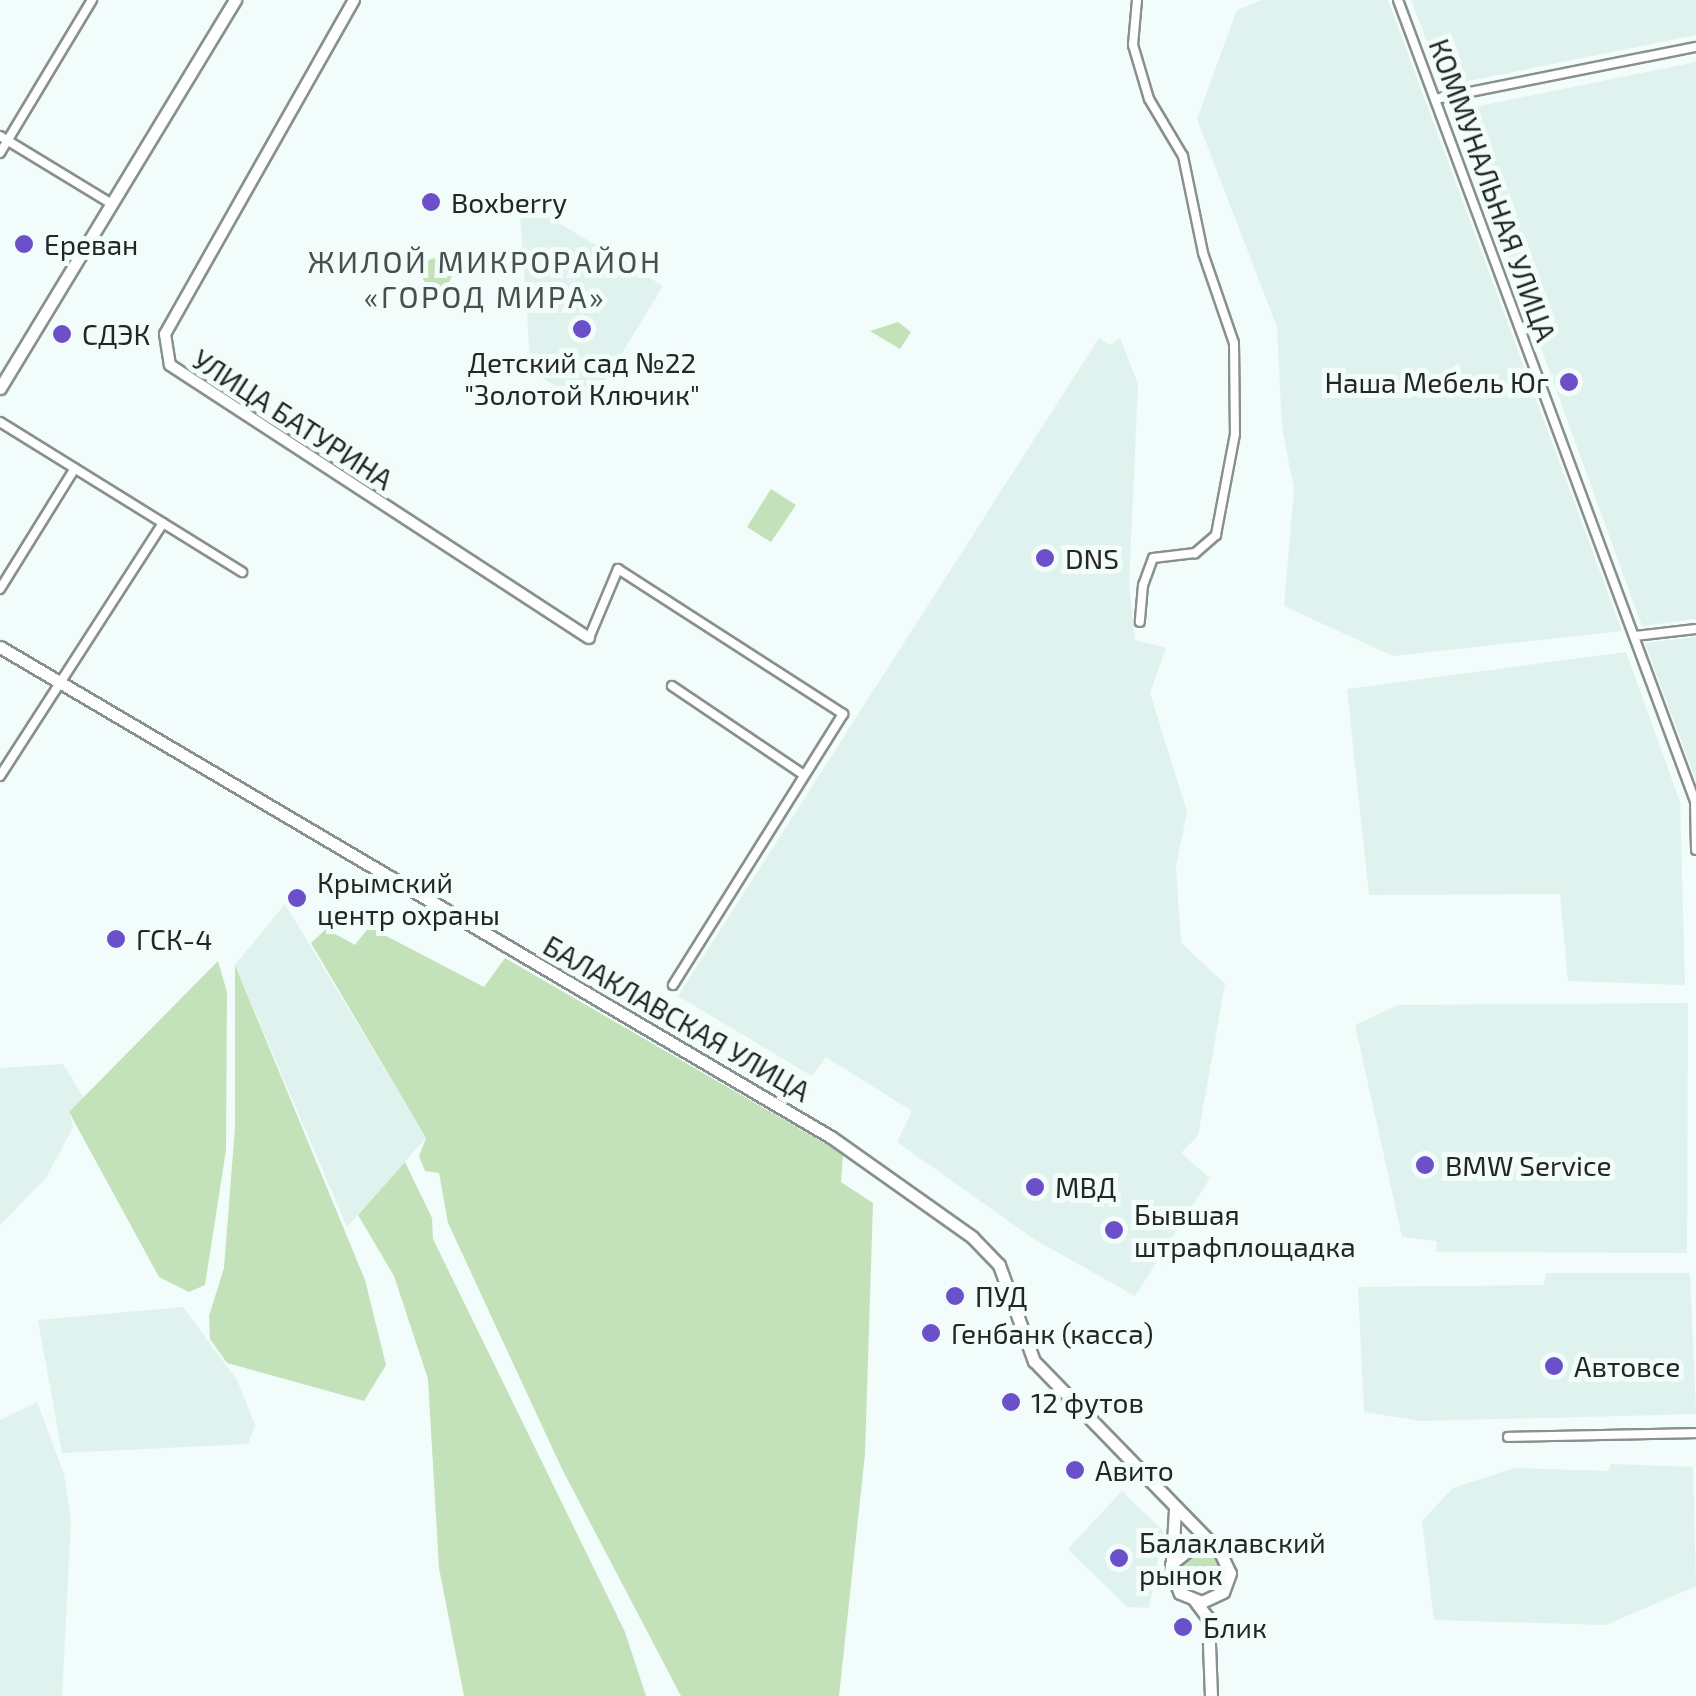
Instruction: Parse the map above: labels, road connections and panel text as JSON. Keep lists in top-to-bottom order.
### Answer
{
  "streets": {
    "main road": ["БАЛАКЛАВСКАЯ УЛИЦА"],
    "street": ["КОММУНАЛЬНАЯ УЛИЦА", "УЛИЦА БАТУРИНА"]
  },
  "districts": ["ЖИЛОЙ МИКРОРАЙОН «ГОРОД МИРА»"],
  "places": [
    "Boxberry",
    "Ереван",
    "Детский сад №22 \"Золотой Ключик\"",
    "СДЭК",
    "Наша Мебель Юг",
    "DNS",
    "Крымский центр охраны",
    "ГСК-4",
    "BMW Service",
    "МВД",
    "Бывшая штрафплощадка",
    "ПУД",
    "Генбанк (касса)",
    "Автовсе",
    "12 футов",
    "Авито",
    "Балаклавский рынок",
    "Блик"
  ]
}
